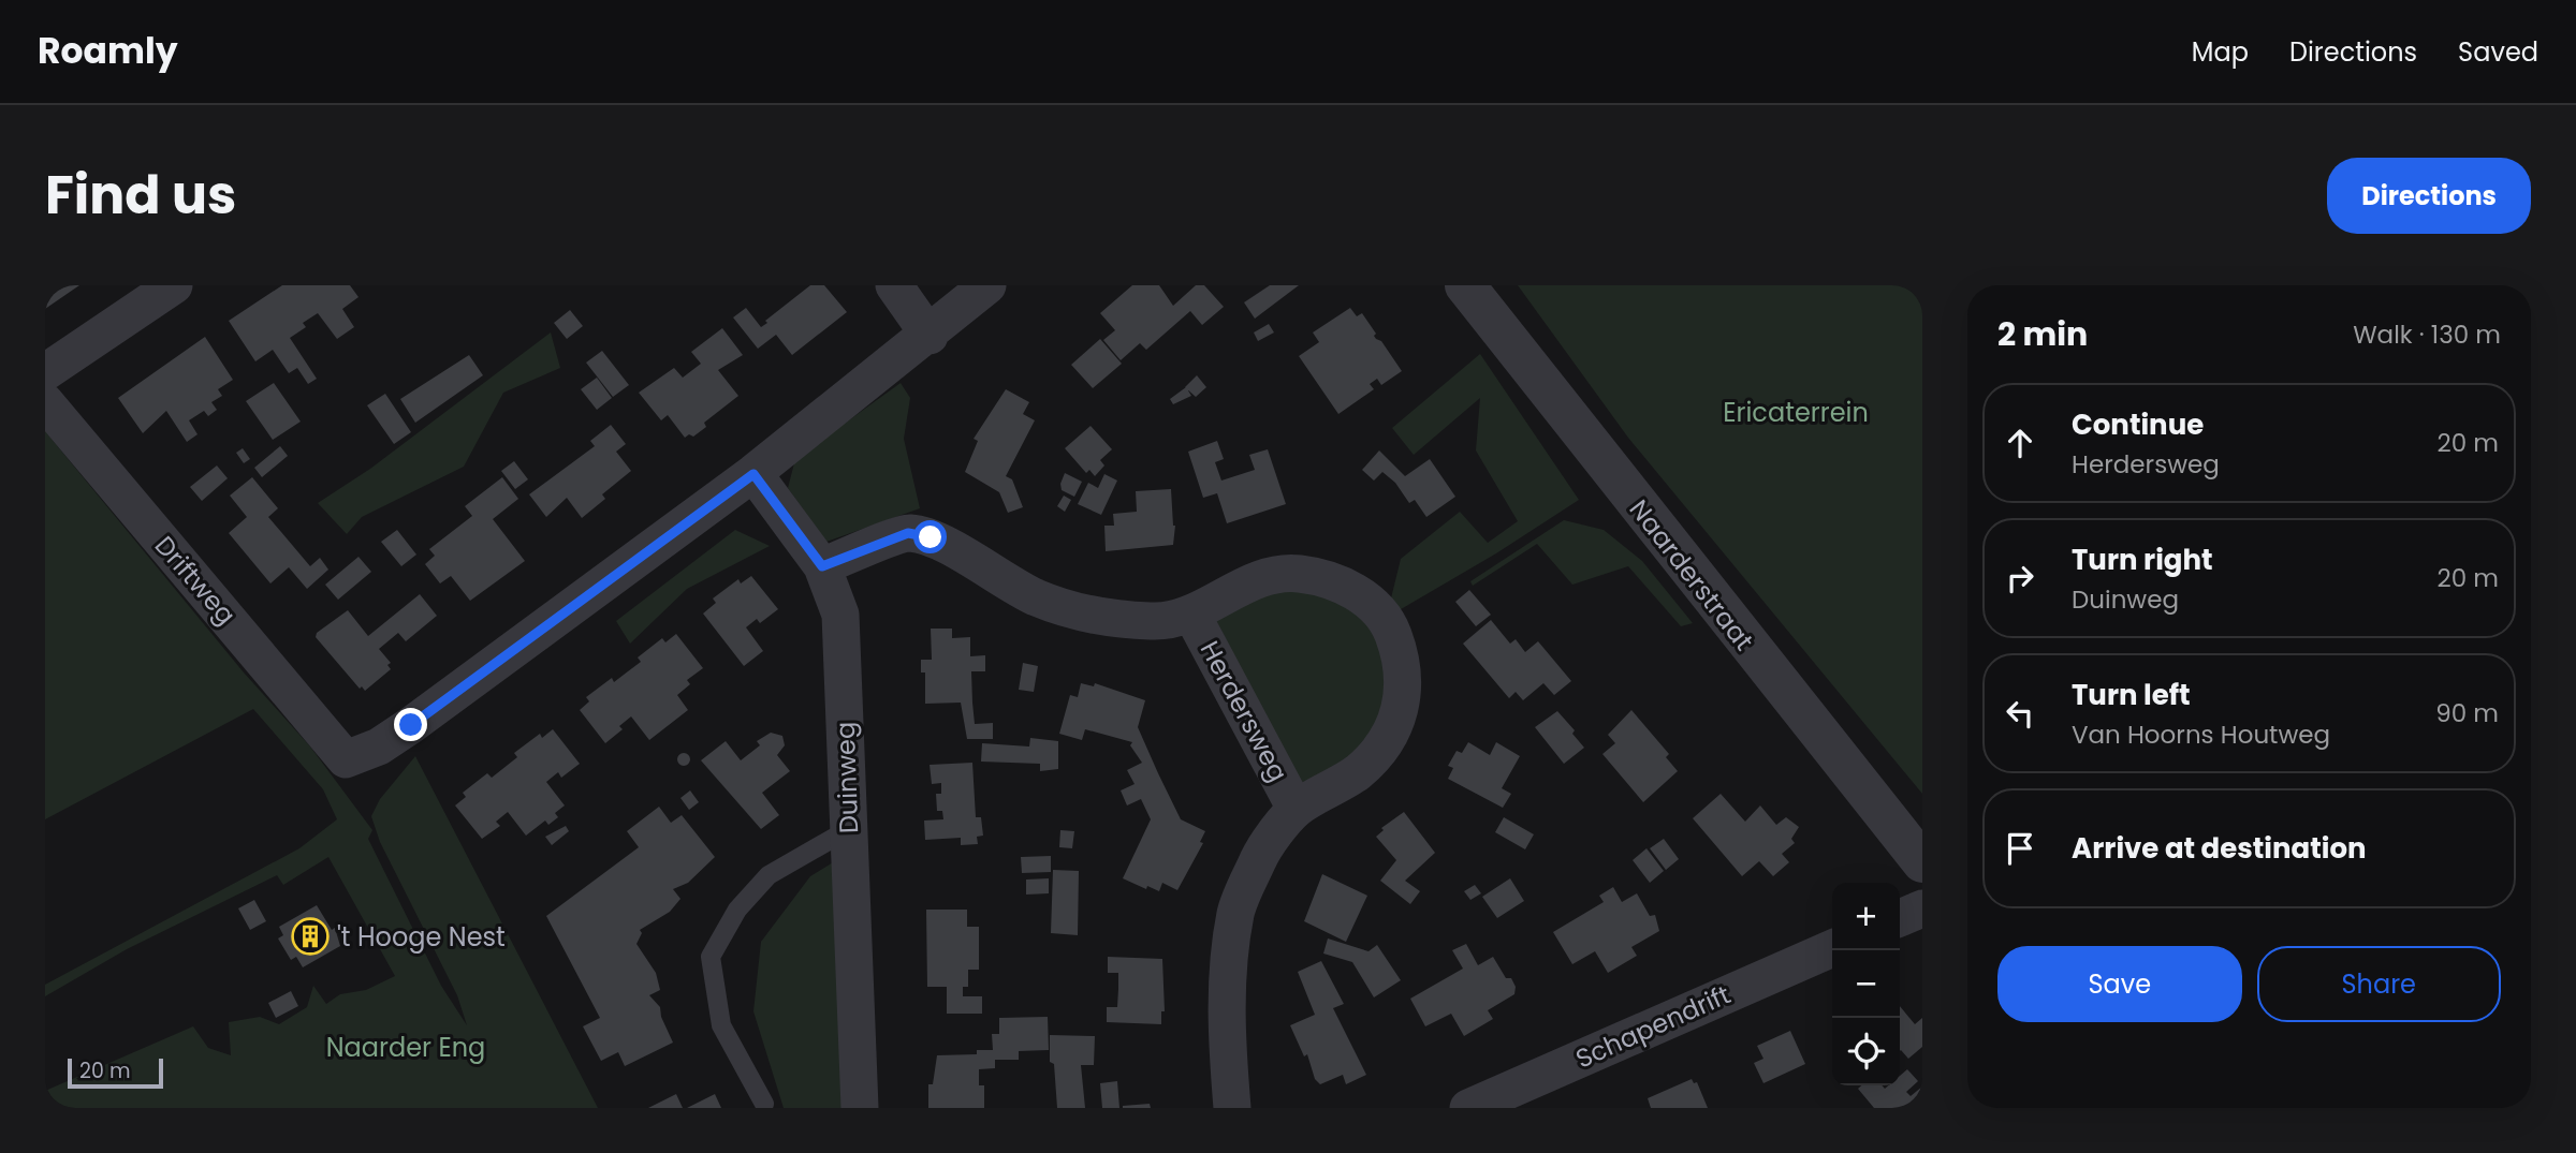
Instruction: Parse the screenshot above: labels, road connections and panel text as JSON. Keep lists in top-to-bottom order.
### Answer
{
  "streets": {
    "street": [
      "Naarderstraat",
      "Driftweg",
      "Herdersweg",
      "Duinweg",
      "Schapendrift"
    ]
  },
  "crossings": [
    ["Driftweg", "Duinweg"],
    ["Herdersweg", "Duinweg"]
  ],
  "parks": ["Ericaterrein", "Naarder Eng"],
  "places": {
    "building": ["'t Hooge Nest"]
  },
  "scale_bar": "20 m",
  "page": {
    "header": "Roamly",
    "nav": ["Map", "Directions", "Saved"],
    "title": "Find us",
    "buttons": [
      "Directions",
      ["Save", "Share"]
    ],
    "heading": ["2 min", "Walk · 130 m"],
    "list": [
      ["Continue", "Herdersweg", "20 m"],
      ["Turn right", "Duinweg", "20 m"],
      ["Turn left", "Van Hoorns Houtweg", "90 m"],
      "Arrive at destination"
    ],
    "map_buttons": ["+", "−"],
    "scale": "20 m"
  }
}
